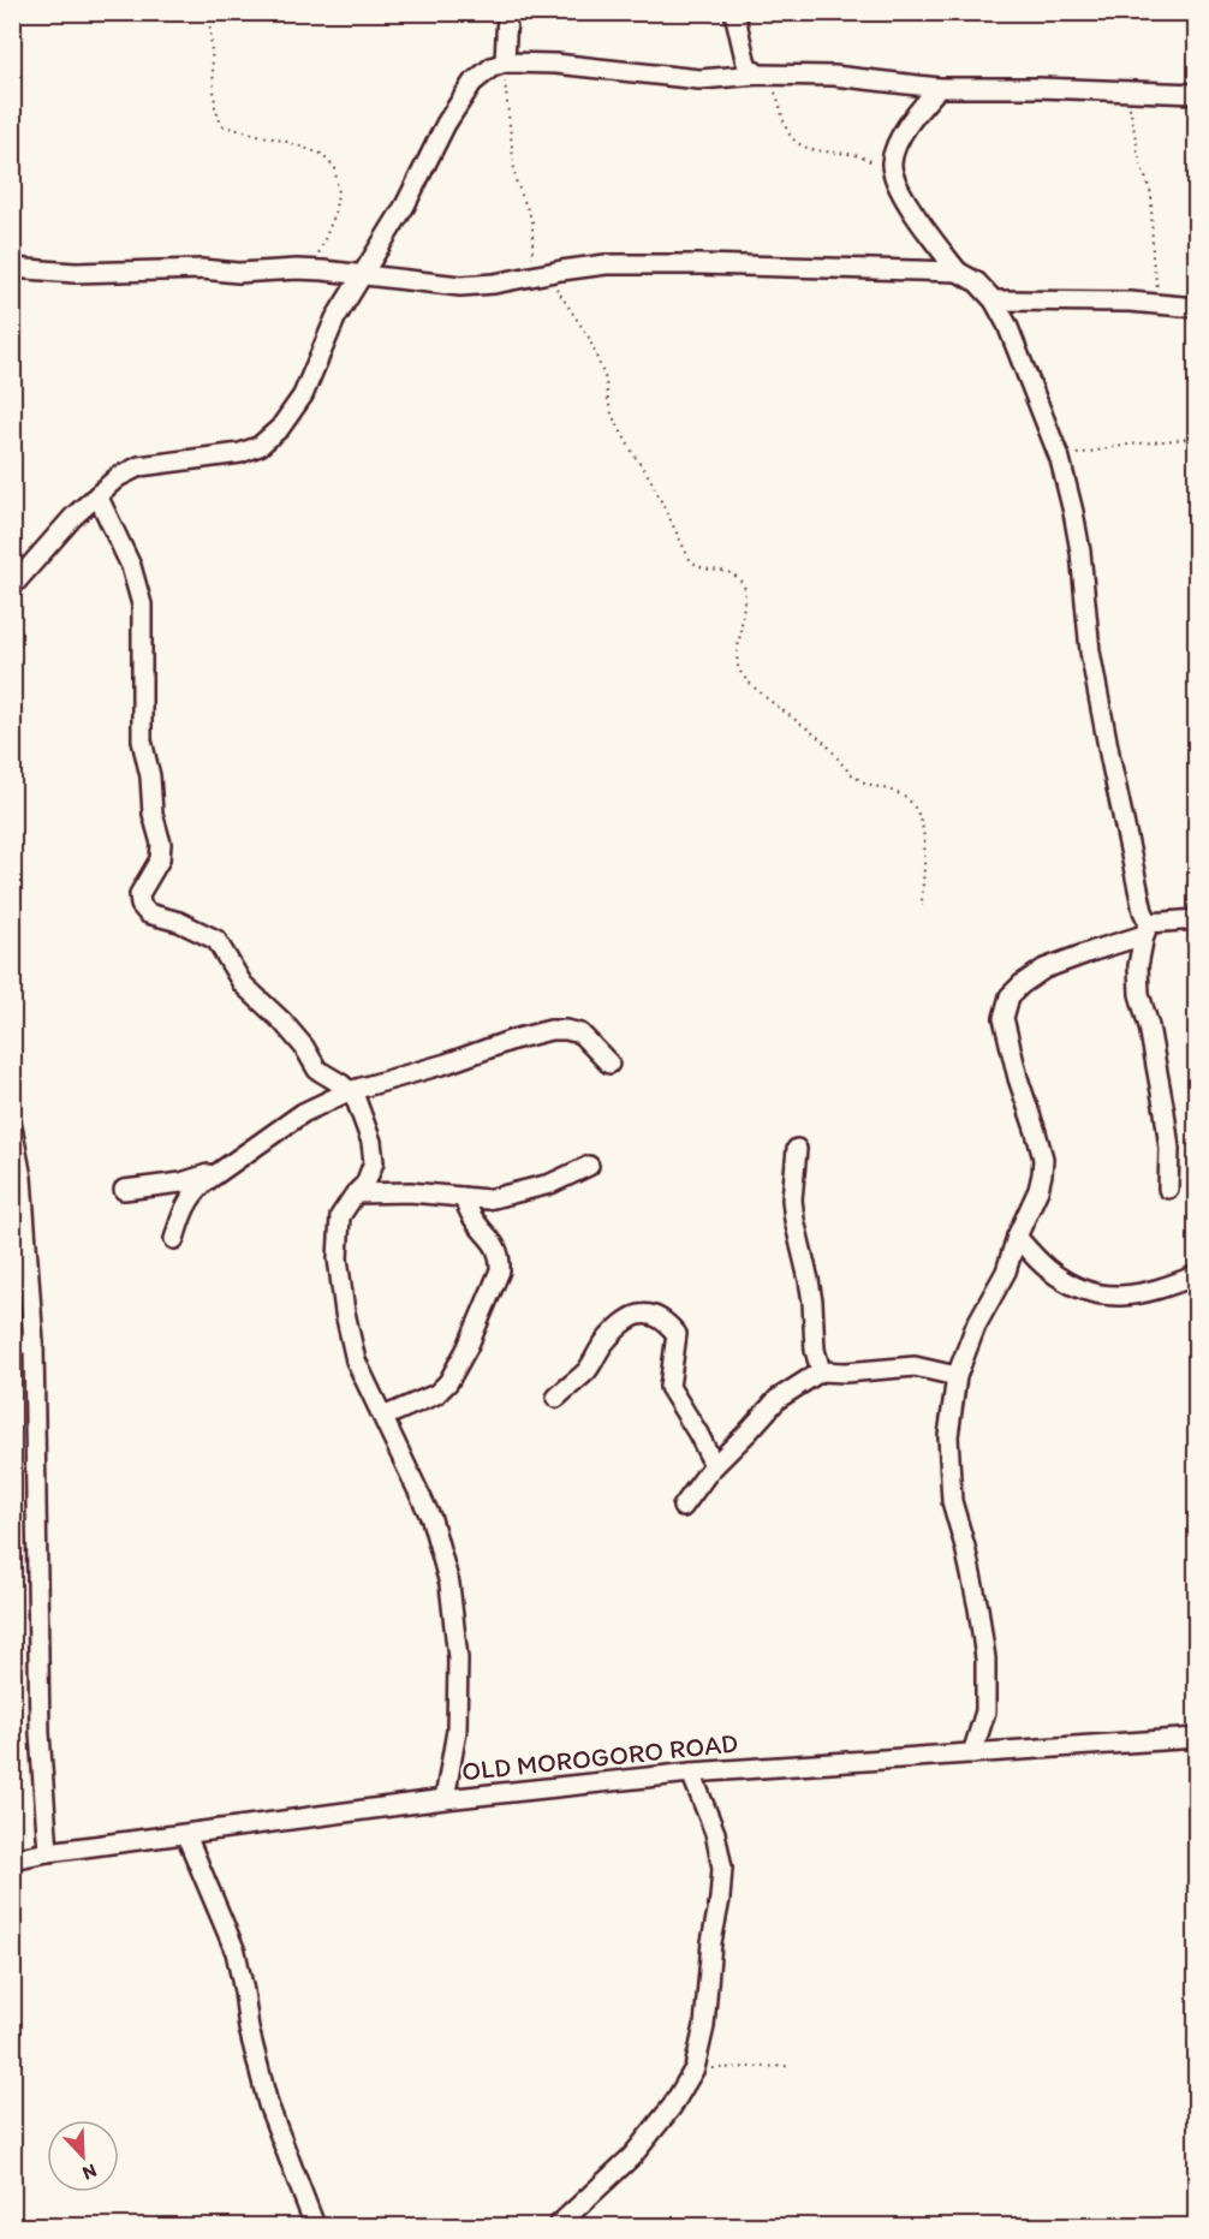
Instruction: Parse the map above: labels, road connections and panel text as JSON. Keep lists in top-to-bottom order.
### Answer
{
  "streets": {
    "street": ["OLD MOROGORO ROAD"]
  },
  "north": "bottom right"
}
